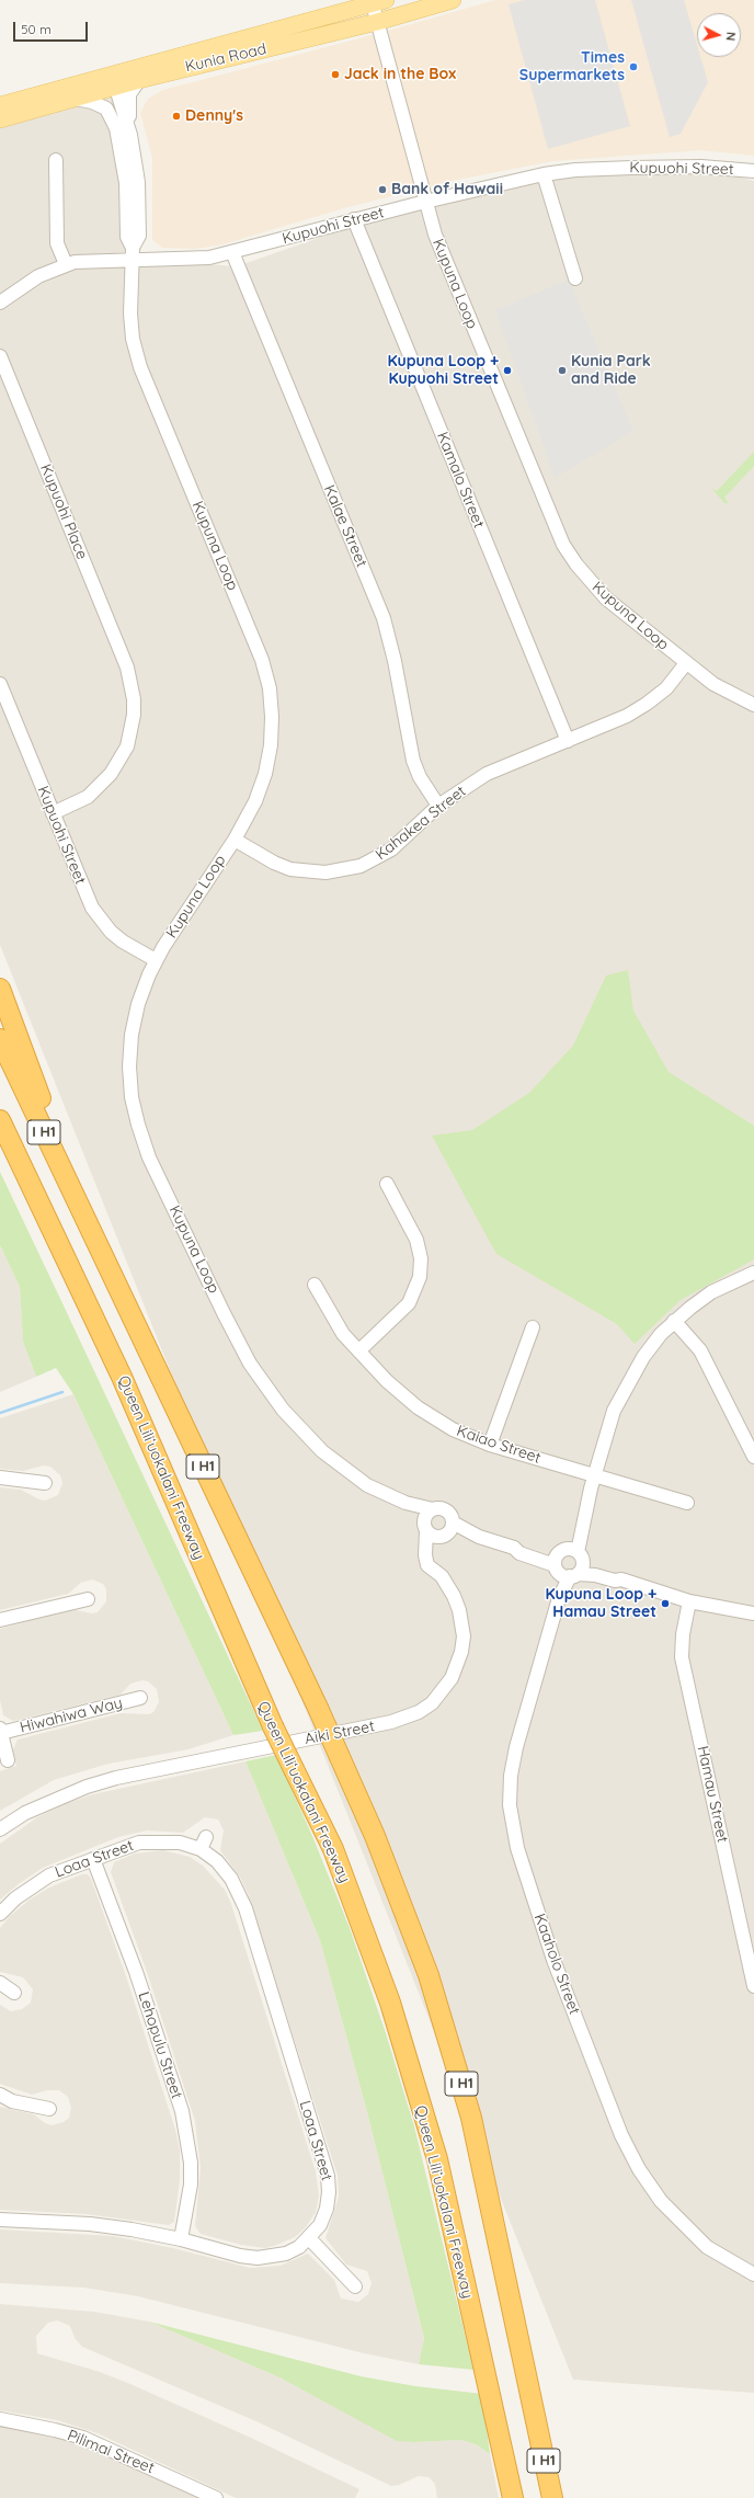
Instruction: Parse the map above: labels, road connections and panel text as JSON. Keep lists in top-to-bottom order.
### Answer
{
  "streets": {
    "highway": ["I H1", "Queen Liliʻuokalani Freeway"],
    "main road": ["Kunia Road"],
    "street": [
      "Kupuohi Street",
      "Kupuna Loop",
      "Kamalo Street",
      "Kupuohi Place",
      "Kalae Street",
      "Kahakea Street",
      "Kaiao Street",
      "Hiwahiwa Way",
      "Aiki Street",
      "Hamau Street",
      "Loaa Street",
      "Kaaholo Street",
      "Lehopulu Street",
      "Pilimai Street"
    ]
  },
  "crossings": [
    ["Kunia Road", "Kupuna Loop"],
    ["Kupuohi Street", "Kupuna Loop"],
    ["Kupuohi Street", "Kamalo Street"],
    ["Kupuohi Street", "Kupuohi Place"],
    ["Kupuohi Street", "Kalae Street"],
    ["Kupuna Loop", "Kahakea Street"],
    ["Kupuna Loop", "Aiki Street"],
    ["Kamalo Street", "Kahakea Street"],
    ["Kalae Street", "Kahakea Street"],
    ["Kaiao Street", "Kaaholo Street"],
    ["Loaa Street", "Lehopulu Street"]
  ],
  "places": [
    "Times Supermarkets",
    "Jack in the Box",
    "Denny's",
    "Bank of Hawaii",
    "Kupuna Loop + Kupuohi Street",
    "Kunia Park and Ride",
    "Kupuna Loop + Hamau Street"
  ],
  "scale_bar": "50 m",
  "north": "right"
}
